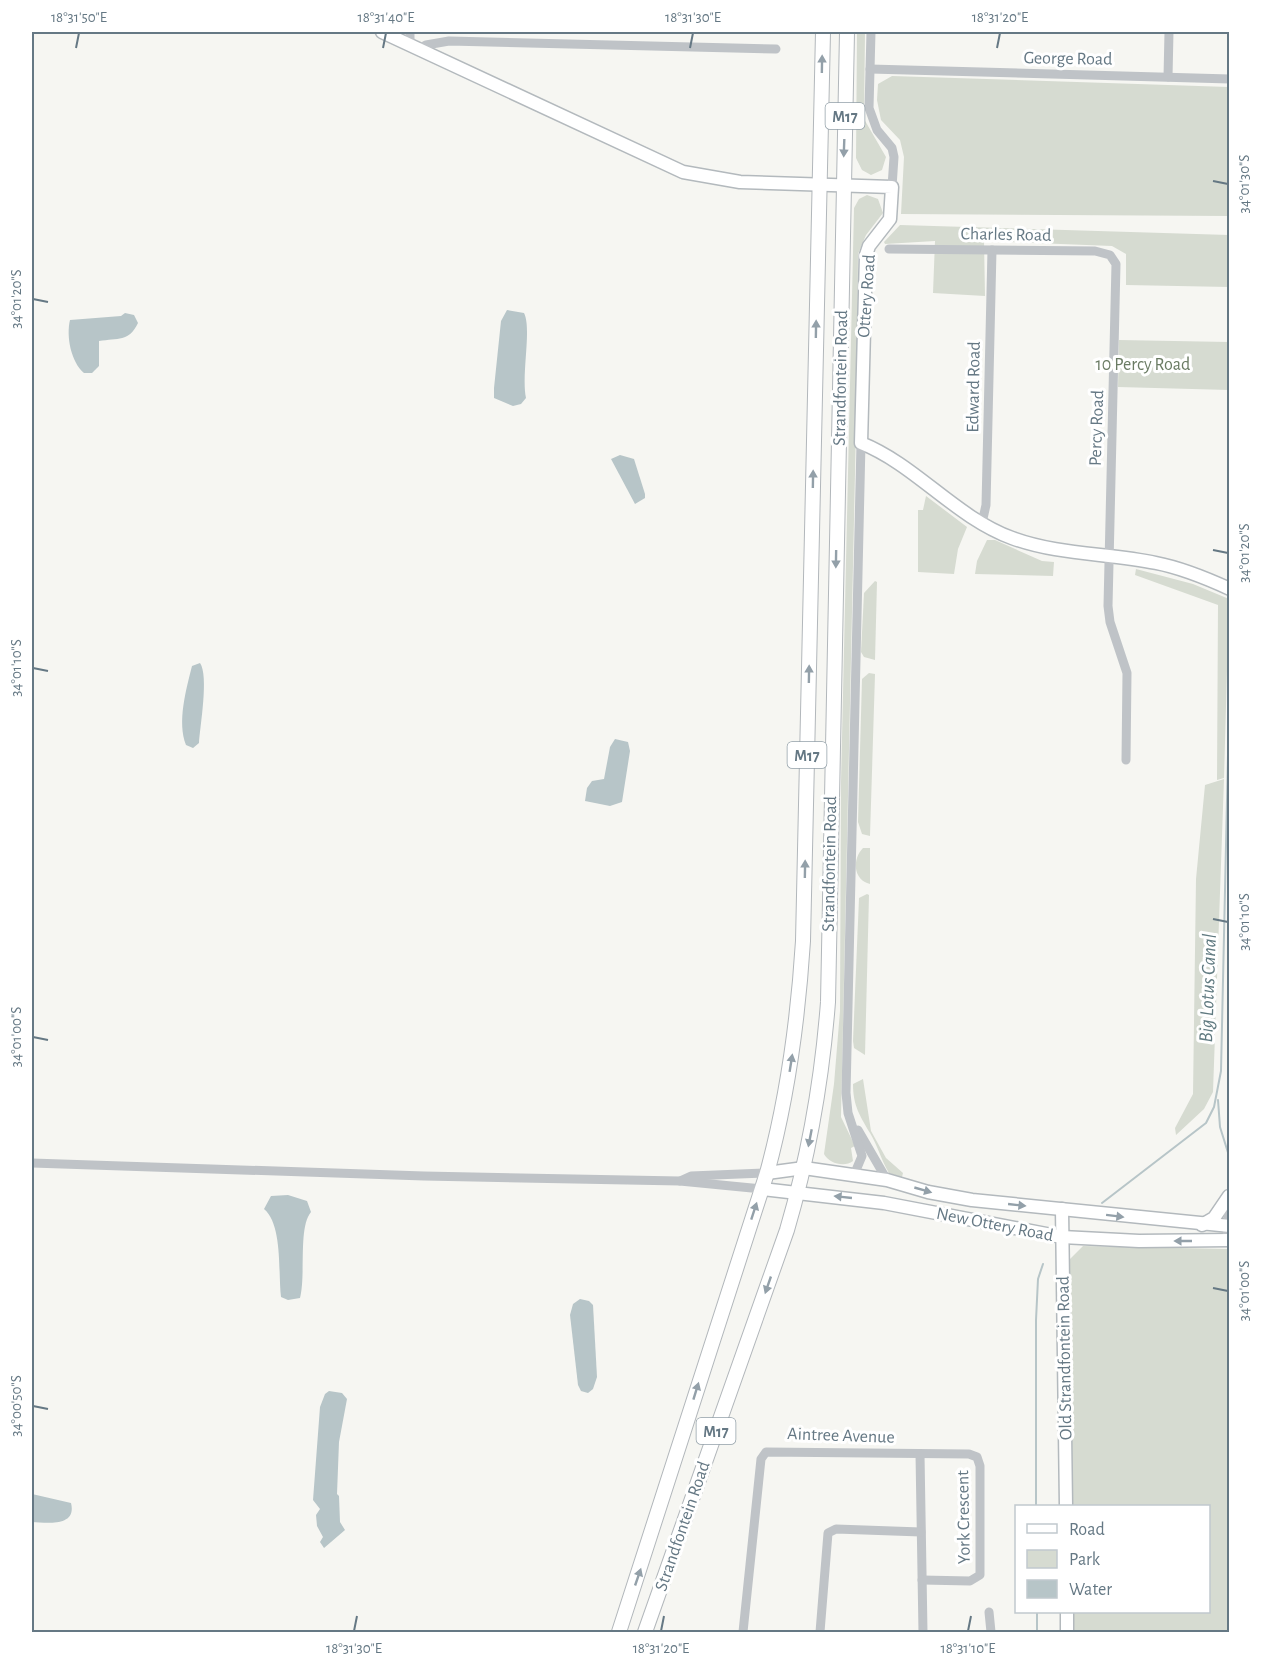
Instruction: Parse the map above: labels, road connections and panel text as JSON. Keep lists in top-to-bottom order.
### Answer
{
  "streets": {
    "main road": ["M17", "Strandfontein Road"],
    "street": [
      "George Road",
      "Charles Road",
      "Ottery Road",
      "Edward Road",
      "Percy Road",
      "New Ottery Road",
      "Old Strandfontein Road",
      "Aintree Avenue",
      "York Crescent"
    ]
  },
  "crossings": [
    ["Charles Road", "Edward Road"],
    ["Charles Road", "Percy Road"],
    ["Ottery Road", "Strandfontein Road"],
    ["Strandfontein Road", "New Ottery Road"],
    ["New Ottery Road", "Old Strandfontein Road"],
    ["Aintree Avenue", "York Crescent"]
  ],
  "water": ["Big Lotus Canal"],
  "parks": ["10 Percy Road"],
  "legend": ["Road", "Park", "Water"],
  "coordinates": [
    "18°31'50\"E",
    "18°31'40\"E",
    "18°31'30\"E",
    "18°31'20\"E",
    "34°01'30\"S",
    "34°01'20\"S",
    "34°01'10\"S",
    "34°01'00\"S",
    "34°00'50\"S",
    "18°31'10\"E"
  ]
}
